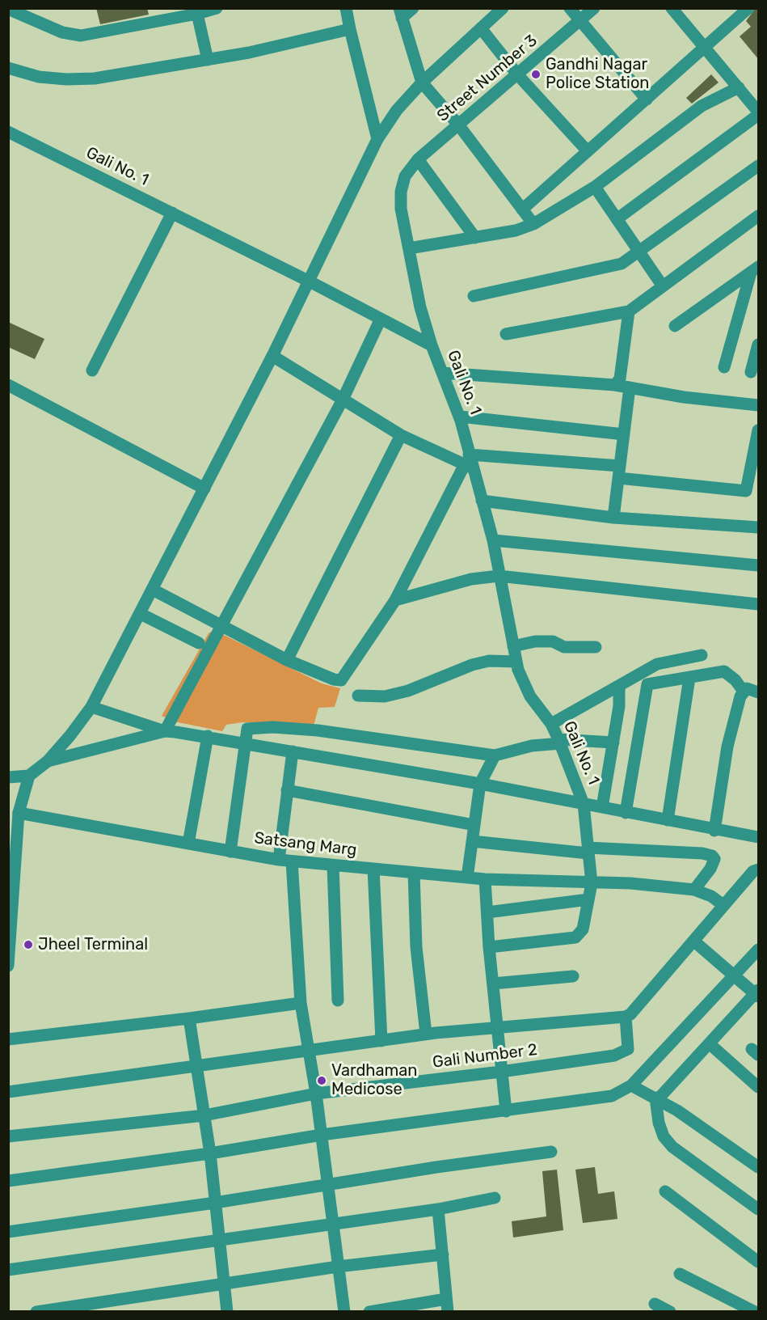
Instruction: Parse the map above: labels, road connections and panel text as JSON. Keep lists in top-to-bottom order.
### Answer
{
  "streets": {
    "street": [
      "Street Number 3",
      "Gali No. 1",
      "Satsang Marg",
      "Gali Number 2"
    ]
  },
  "crossings": [
    ["Gali No. 1", "Satsang Marg"]
  ],
  "places": ["Gandhi Nagar Police Station", "Jheel Terminal", "Vardhaman Medicose"]
}
